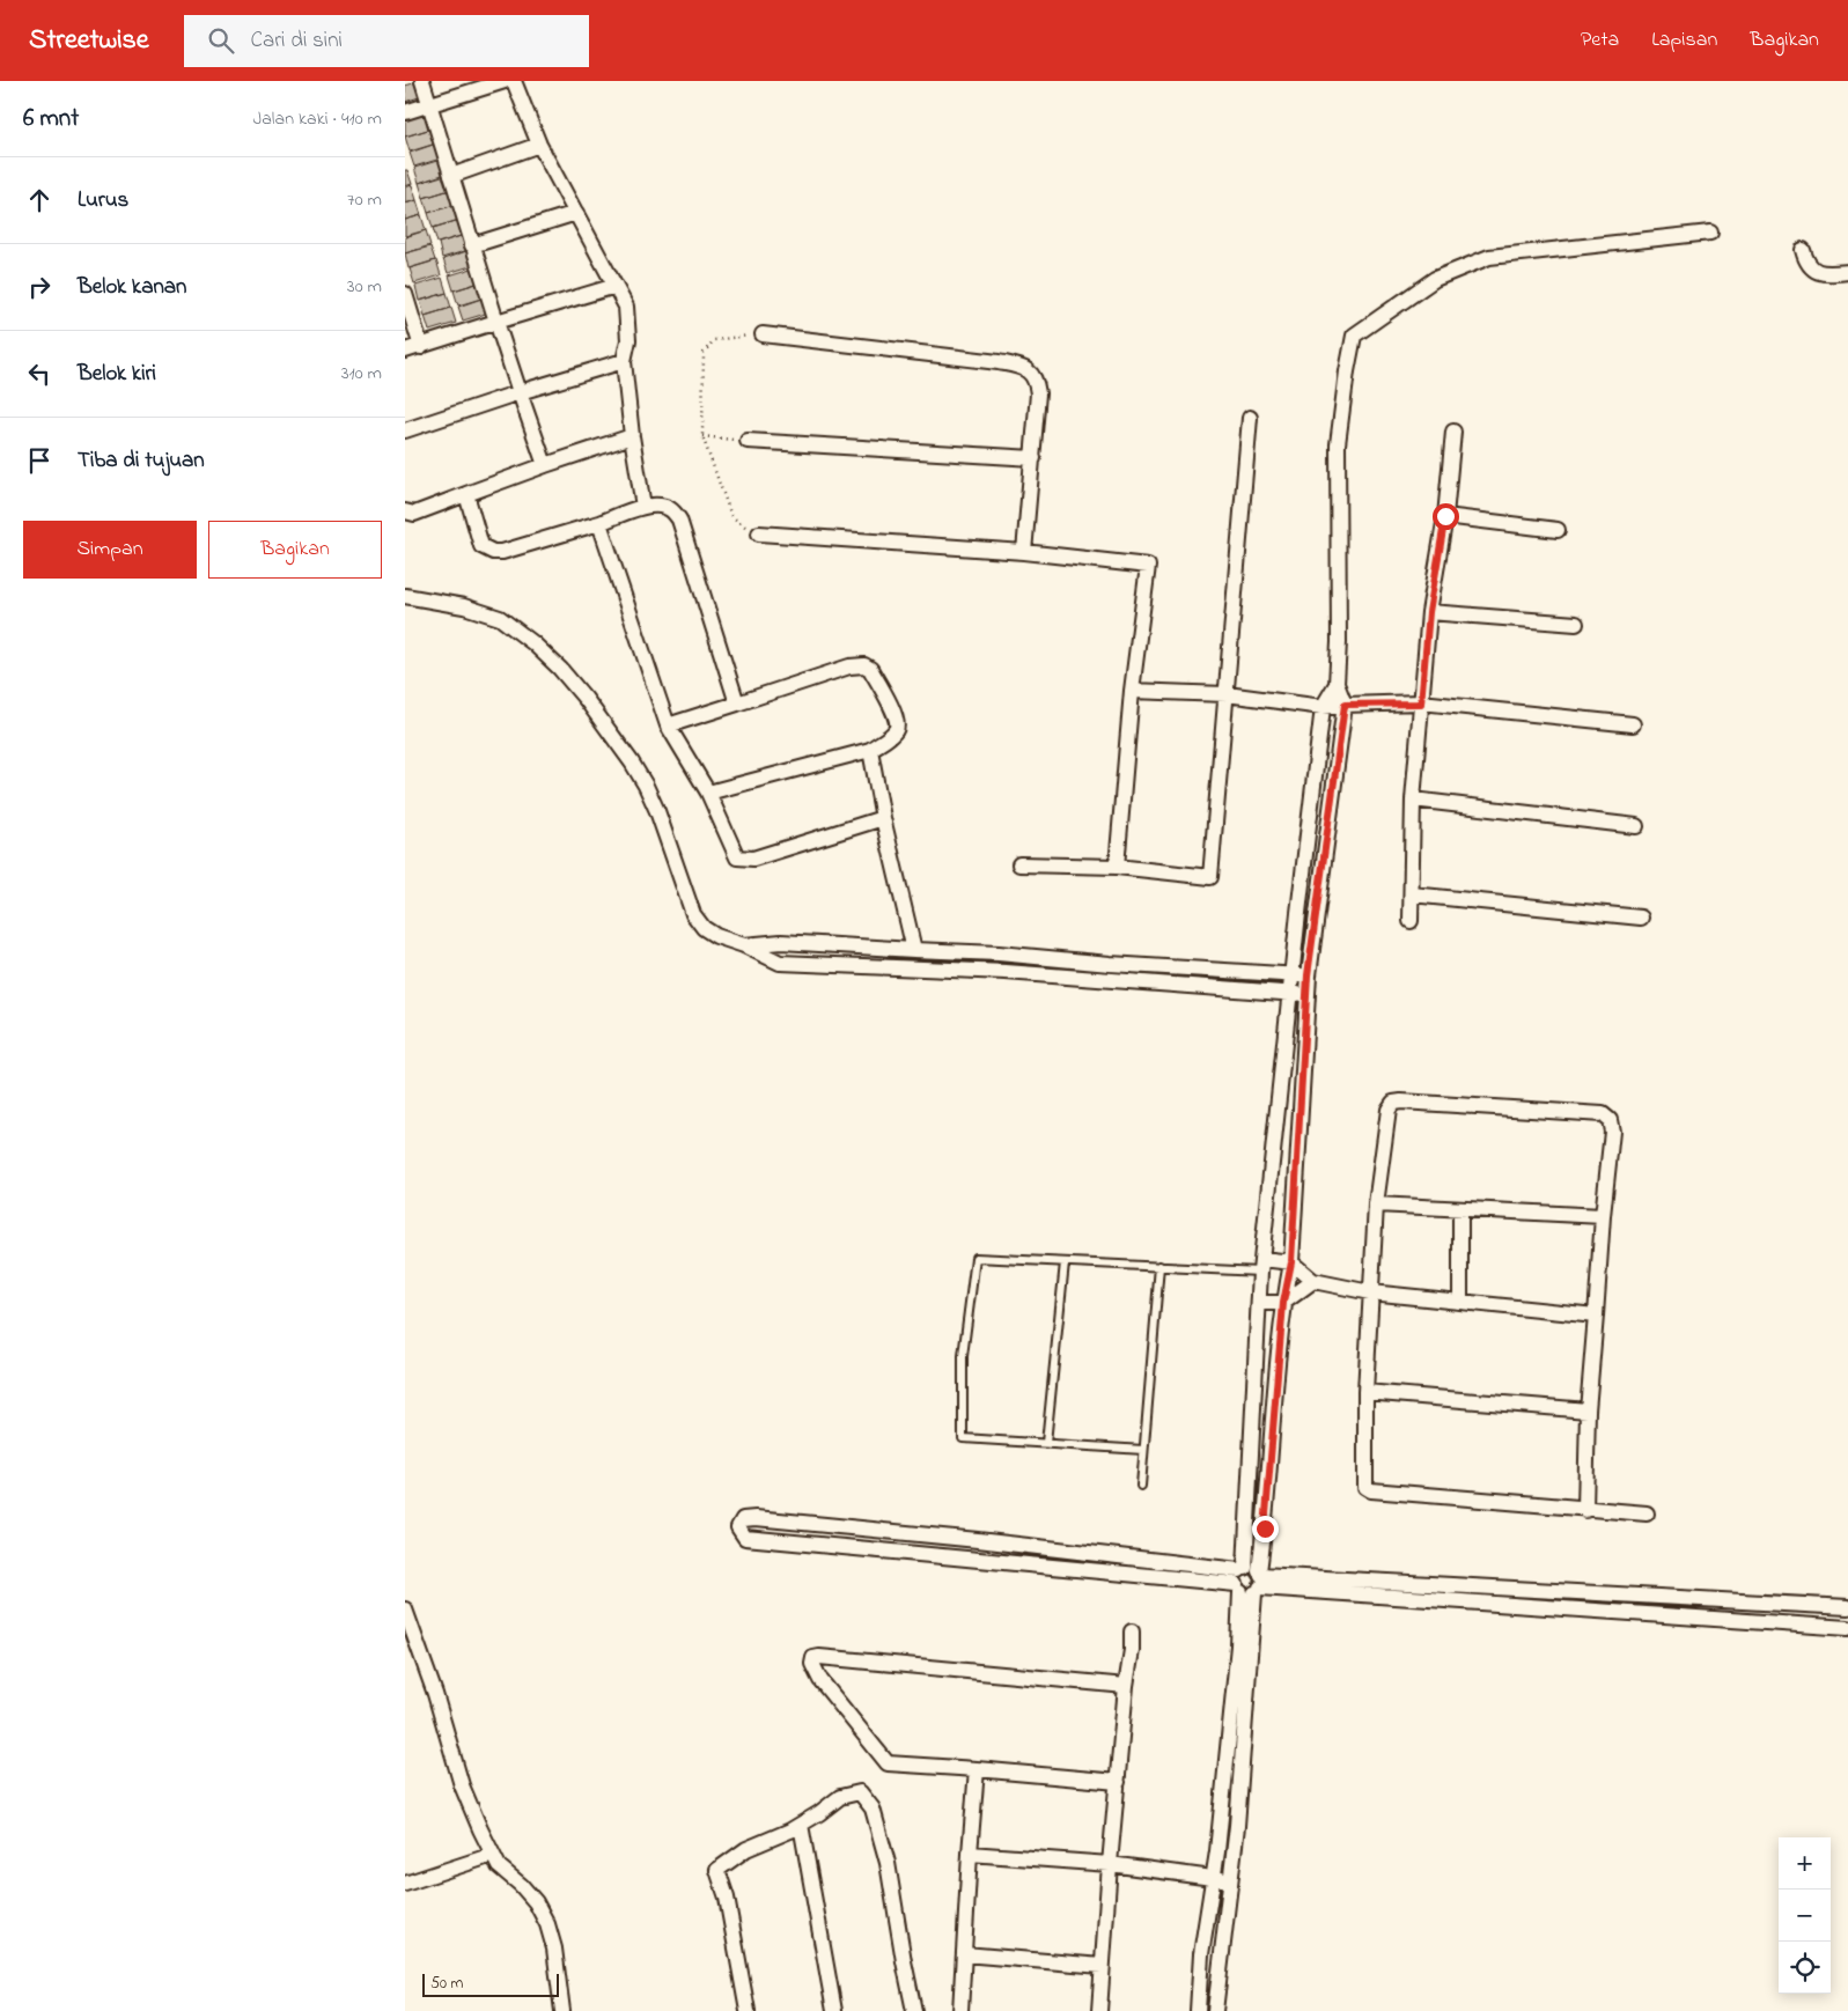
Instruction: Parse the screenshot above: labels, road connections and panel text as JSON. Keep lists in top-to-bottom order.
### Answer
{
  "scale_bar": "50 m",
  "page": {
    "header": "Streetwise",
    "search": "Cari di sini",
    "nav": ["Peta", "Lapisan", "Bagikan"],
    "heading": ["6 mnt", "Jalan kaki · 410 m"],
    "list": [
      ["Lurus", "70 m"],
      ["Belok kanan", "30 m"],
      ["Belok kiri", "310 m"],
      "Tiba di tujuan"
    ],
    "buttons": ["Simpan", "Bagikan"],
    "map_buttons": ["+", "−"],
    "scale": "50 m"
  }
}
